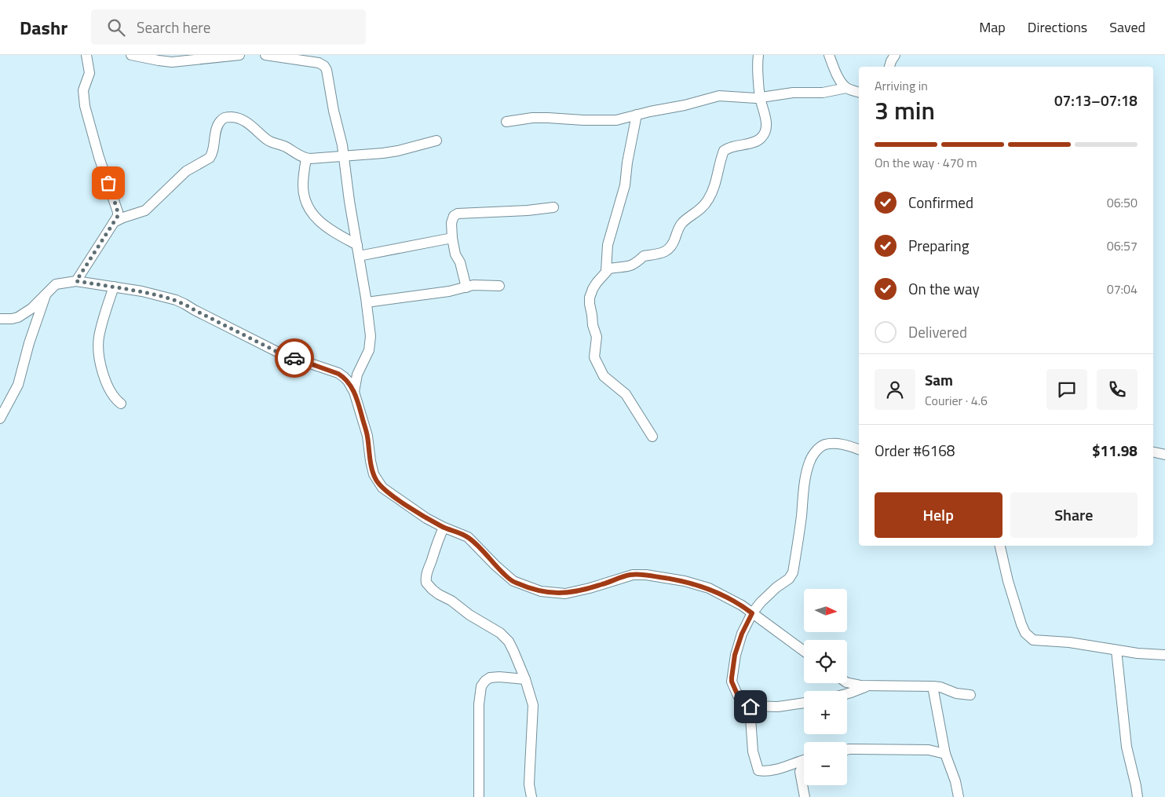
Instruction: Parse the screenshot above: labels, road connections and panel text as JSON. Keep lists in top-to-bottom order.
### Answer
{
  "north": "right",
  "page": {
    "header": "Dashr",
    "search": "Search here",
    "nav": ["Map", "Directions", "Saved"],
    "heading": ["3 min", "Arriving in", "07:13–07:18"],
    "panel": [
      "Sam",
      "Courier · 4.6",
      "Order #6168",
      "$11.98"
    ],
    "bar": "On the way · 470 m",
    "list": [
      ["Confirmed", "06:50"],
      ["Preparing", "06:57"],
      ["On the way", "07:04"],
      "Delivered"
    ],
    "buttons": ["Help", "Share"],
    "map_buttons": ["+", "−"]
  }
}
